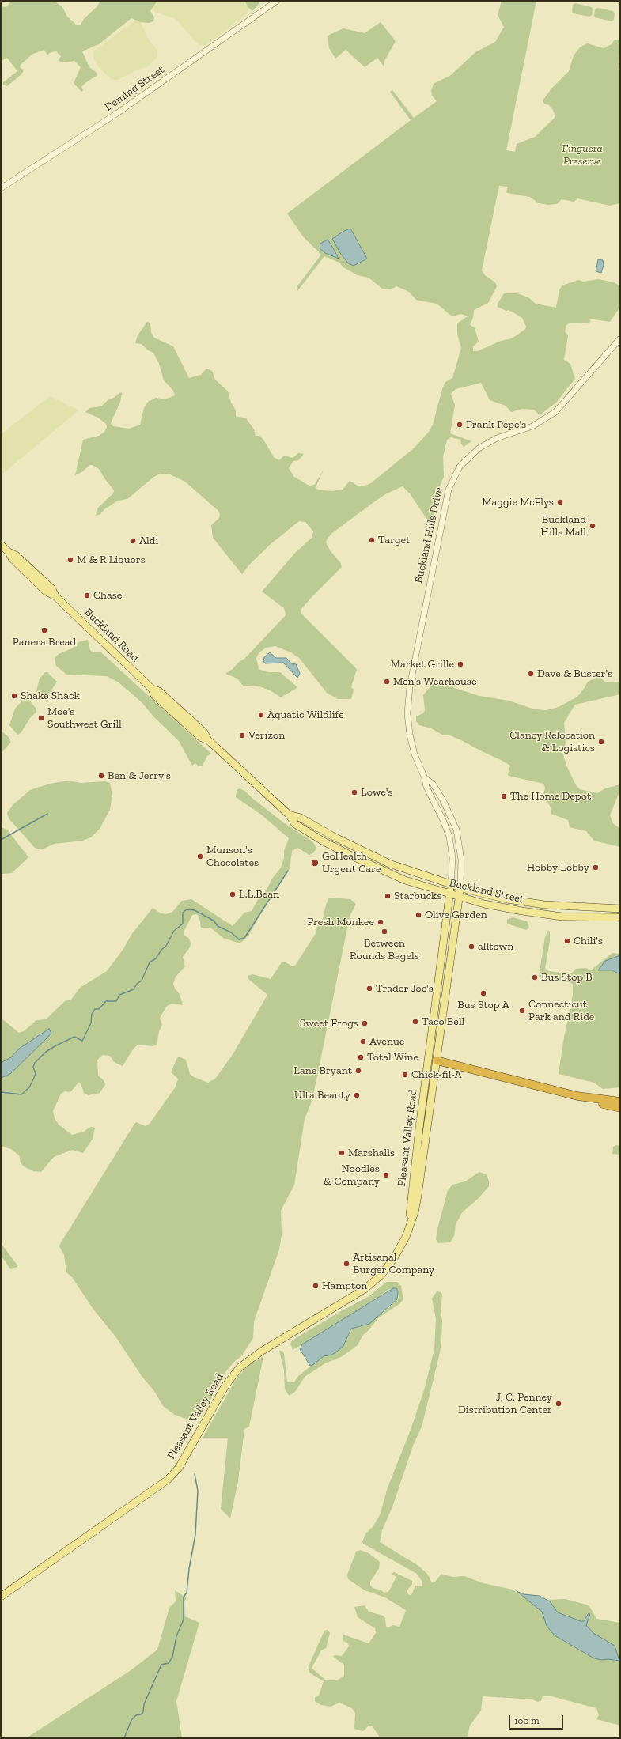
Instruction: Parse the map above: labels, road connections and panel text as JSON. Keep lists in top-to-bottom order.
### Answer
{
  "streets": {
    "main road": ["Buckland Road", "Buckland Street", "Pleasant Valley Road"],
    "street": ["Deming Street", "Buckland Hills Drive"]
  },
  "crossings": [
    ["Buckland Hills Drive", "Buckland Street"],
    ["Buckland Hills Drive", "Pleasant Valley Road"],
    ["Buckland Road", "Buckland Street"],
    ["Buckland Street", "Pleasant Valley Road"]
  ],
  "parks": ["Finguera Preserve"],
  "places": [
    "Frank Pepe's",
    "Maggie McFlys",
    "Buckland Hills Mall",
    "Target",
    "Aldi",
    "M & R Liquors",
    "Chase",
    "Panera Bread",
    "Market Grille",
    "Dave & Buster's",
    "Men's Wearhouse",
    "Shake Shack",
    "Aquatic Wildlife",
    "Moe's Southwest Grill",
    "Verizon",
    "Clancy Relocation & Logistics",
    "Ben & Jerry's",
    "Lowe's",
    "The Home Depot",
    "Munson's Chocolates",
    "GoHealth Urgent Care",
    "Hobby Lobby",
    "L.L.Bean",
    "Starbucks",
    "Olive Garden",
    "Fresh Monkee",
    "Between Rounds Bagels",
    "Chili's",
    "alltown",
    "Bus Stop B",
    "Trader Joe's",
    "Bus Stop A",
    "Connecticut Park and Ride",
    "Taco Bell",
    "Sweet Frogs",
    "Avenue",
    "Total Wine",
    "Lane Bryant",
    "Chick-fil-A",
    "Ulta Beauty",
    "Marshalls",
    "Noodles & Company",
    "Artisanal Burger Company",
    "Hampton",
    "J. C. Penney Distribution Center"
  ],
  "scale_bar": "100 m"
}
